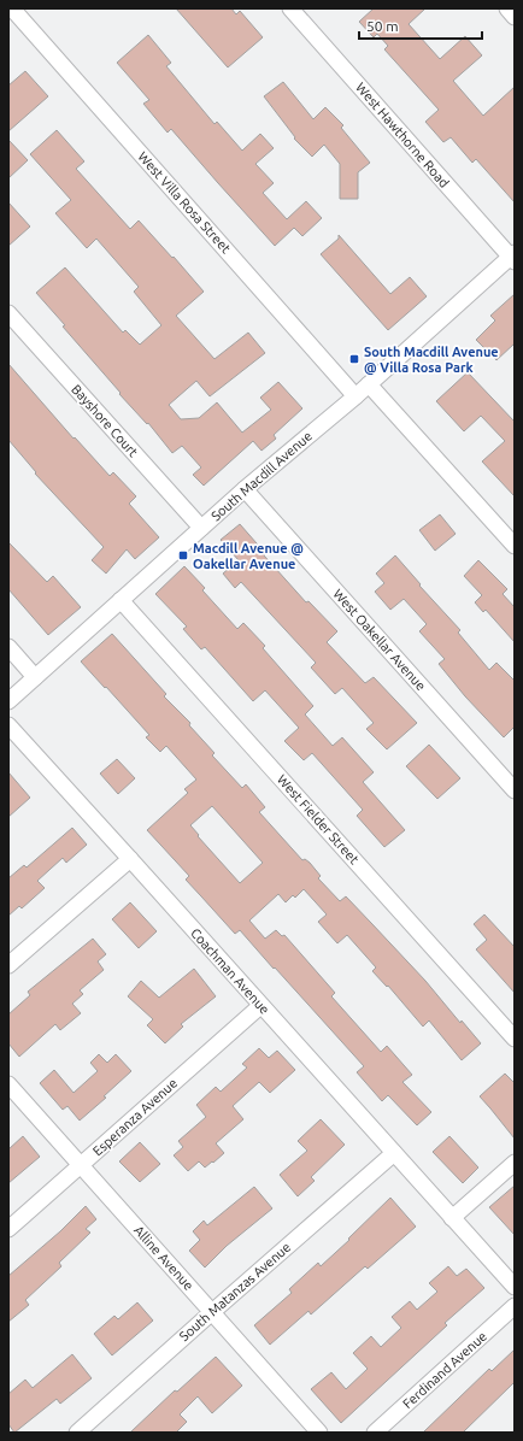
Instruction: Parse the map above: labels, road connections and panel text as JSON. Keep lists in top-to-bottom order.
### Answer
{
  "streets": {
    "street": [
      "West Hawthorne Road",
      "West Villa Rosa Street",
      "Bayshore Court",
      "South Macdill Avenue",
      "West Oakellar Avenue",
      "West Fielder Street",
      "Coachman Avenue",
      "Esperanza Avenue",
      "Alline Avenue",
      "South Matanzas Avenue",
      "Ferdinand Avenue"
    ]
  },
  "crossings": [
    ["West Hawthorne Road", "South Macdill Avenue"],
    ["West Villa Rosa Street", "South Macdill Avenue"],
    ["Bayshore Court", "South Macdill Avenue"],
    ["South Macdill Avenue", "West Oakellar Avenue"],
    ["South Macdill Avenue", "West Fielder Street"],
    ["Coachman Avenue", "Esperanza Avenue"],
    ["Coachman Avenue", "South Matanzas Avenue"],
    ["Esperanza Avenue", "Alline Avenue"],
    ["Alline Avenue", "South Matanzas Avenue"]
  ],
  "places": {
    "transit": ["South Macdill Avenue @ Villa Rosa Park", "Macdill Avenue @ Oakellar Avenue"]
  },
  "scale_bar": "50 m"
}
